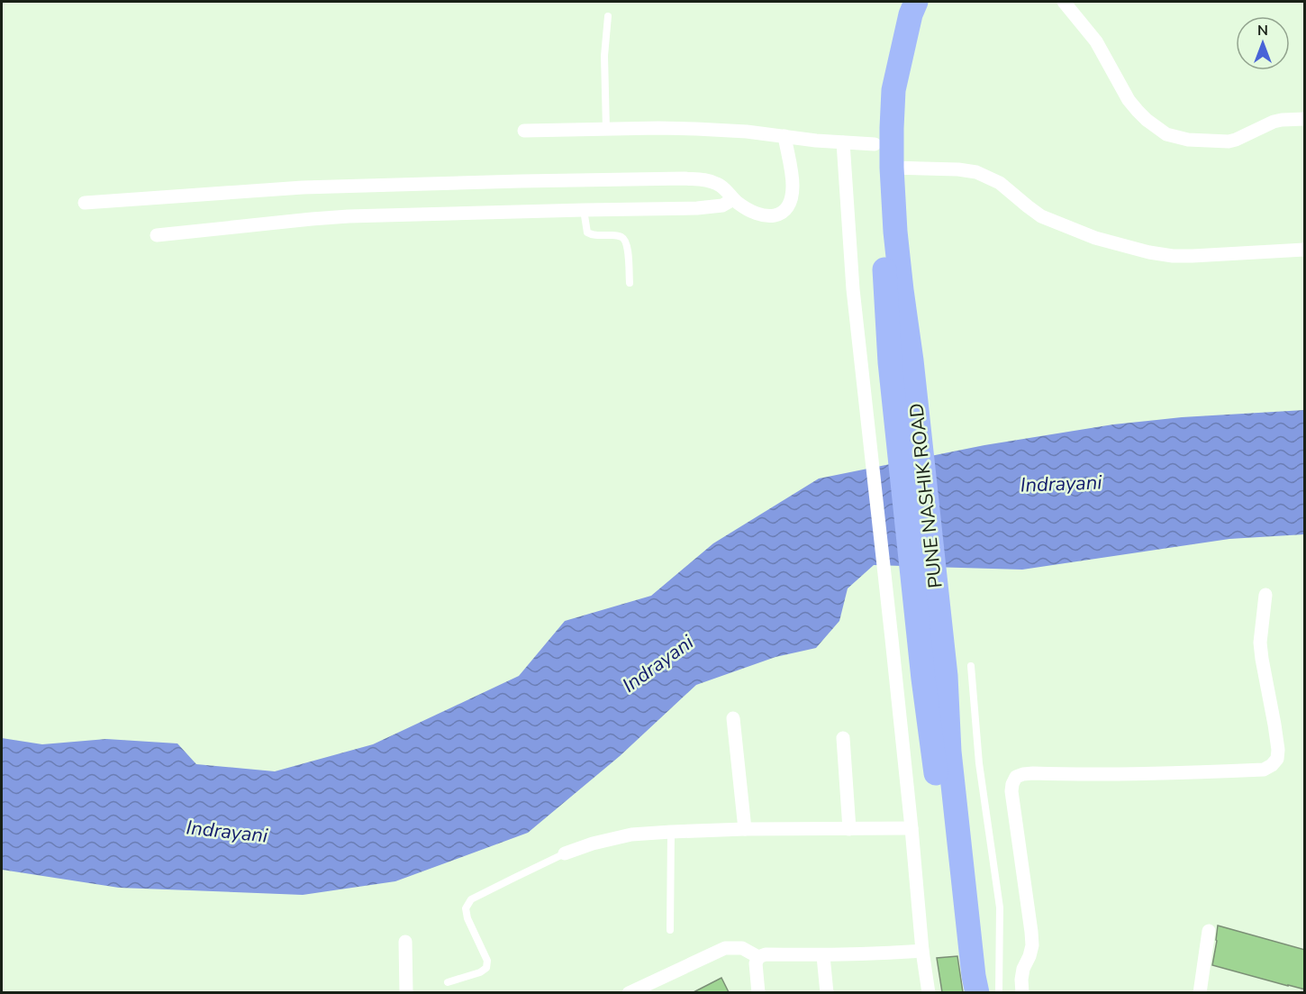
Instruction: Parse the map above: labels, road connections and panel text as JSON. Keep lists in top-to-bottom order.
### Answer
{
  "streets": {
    "highway": ["PUNE NASHIK ROAD"]
  },
  "water": ["Indrayani"],
  "north": "top"
}
